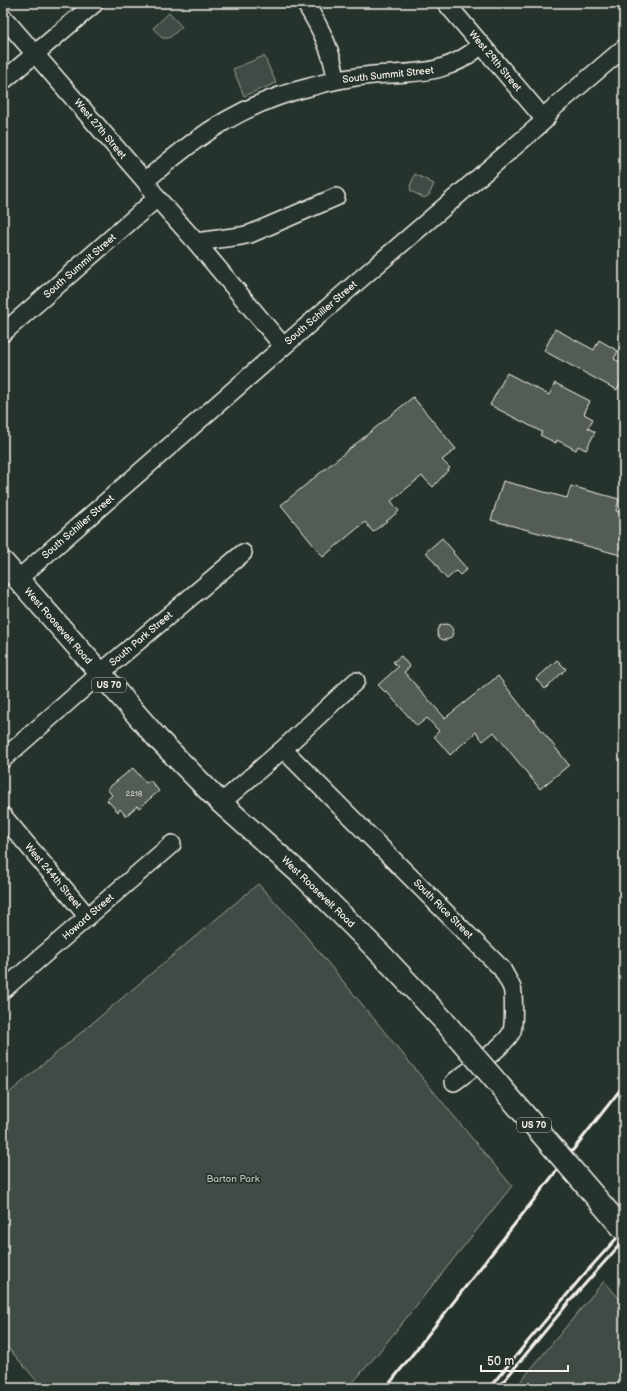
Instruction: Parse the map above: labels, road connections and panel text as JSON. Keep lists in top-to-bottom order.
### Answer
{
  "streets": {
    "main road": ["West Roosevelt Road", "US 70"],
    "street": [
      "West 29th Street",
      "South Summit Street",
      "West 27th Street",
      "South Schiller Street",
      "South Park Street",
      "West 244th Street",
      "South Rice Street",
      "Howard Street"
    ]
  },
  "crossings": [
    ["West 29th Street", "South Summit Street"],
    ["West 29th Street", "South Schiller Street"],
    ["South Summit Street", "West 27th Street"],
    ["West 27th Street", "South Schiller Street"],
    ["South Schiller Street", "West Roosevelt Road"],
    ["West Roosevelt Road", "South Park Street"],
    ["West 244th Street", "Howard Street"]
  ],
  "parks": ["Barton Park"],
  "house_numbers": ["2218"],
  "scale_bar": "50 m"
}
